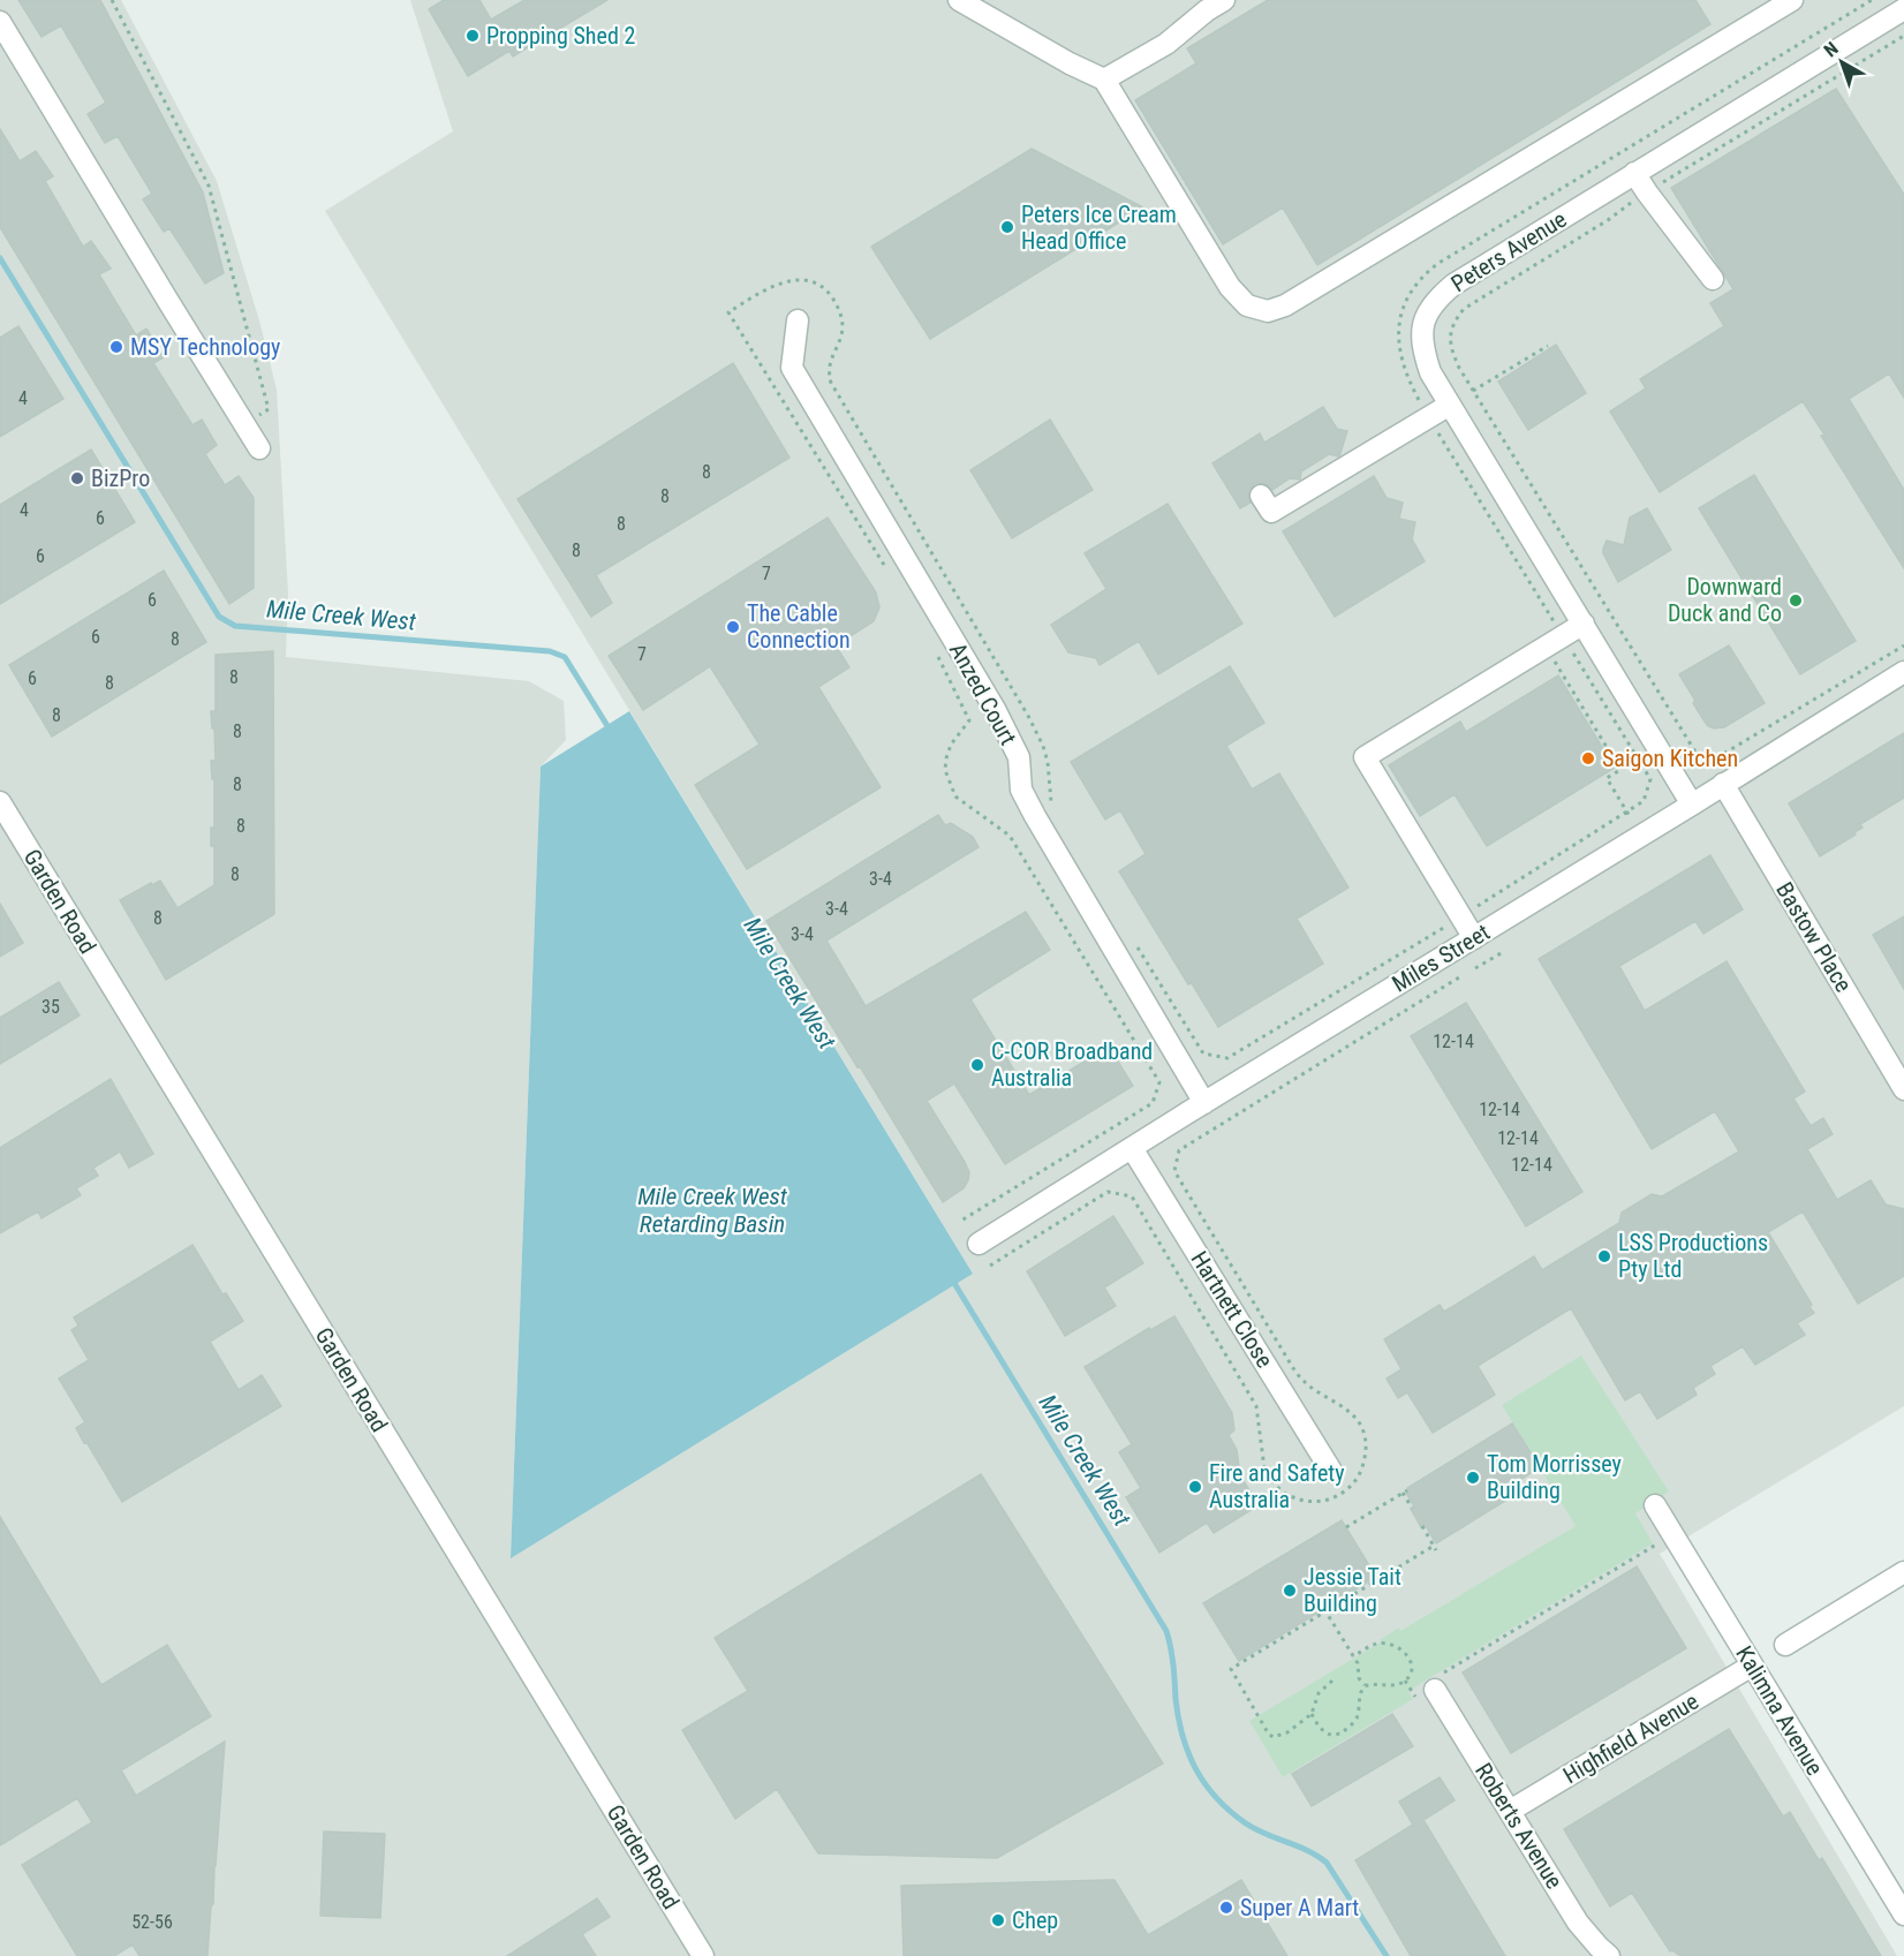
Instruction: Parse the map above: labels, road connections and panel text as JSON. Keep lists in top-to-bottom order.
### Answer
{
  "streets": {
    "street": [
      "Peters Avenue",
      "Anzed Court",
      "Garden Road",
      "Bastow Place",
      "Miles Street",
      "Hartnett Close",
      "Kalimna Avenue",
      "Highfield Avenue",
      "Roberts Avenue"
    ]
  },
  "crossings": [
    ["Peters Avenue", "Miles Street"],
    ["Anzed Court", "Miles Street"],
    ["Bastow Place", "Miles Street"],
    ["Miles Street", "Hartnett Close"],
    ["Kalimna Avenue", "Highfield Avenue"],
    ["Highfield Avenue", "Roberts Avenue"]
  ],
  "water": ["Mile Creek West", "Mile Creek West Retarding Basin"],
  "places": [
    "Propping Shed 2",
    "Peters Ice Cream Head Office",
    "MSY Technology",
    "BizPro",
    "Downward Duck and Co",
    "The Cable Connection",
    "Saigon Kitchen",
    "C-COR Broadband Australia",
    "LSS Productions Pty Ltd",
    "Tom Morrissey Building",
    "Fire and Safety Australia",
    "Jessie Tait Building",
    "Super A Mart",
    "Chep"
  ],
  "house_numbers": [
    "4",
    "8",
    "8",
    "4",
    "6",
    "8",
    "8",
    "6",
    "7",
    "6",
    "6",
    "8",
    "7",
    "8",
    "6",
    "8",
    "8",
    "8",
    "8",
    "8",
    "8",
    "3-4",
    "3-4",
    "8",
    "3-4",
    "35",
    "12-14",
    "12-14",
    "12-14",
    "12-14",
    "52-56"
  ],
  "north": "top left"
}
